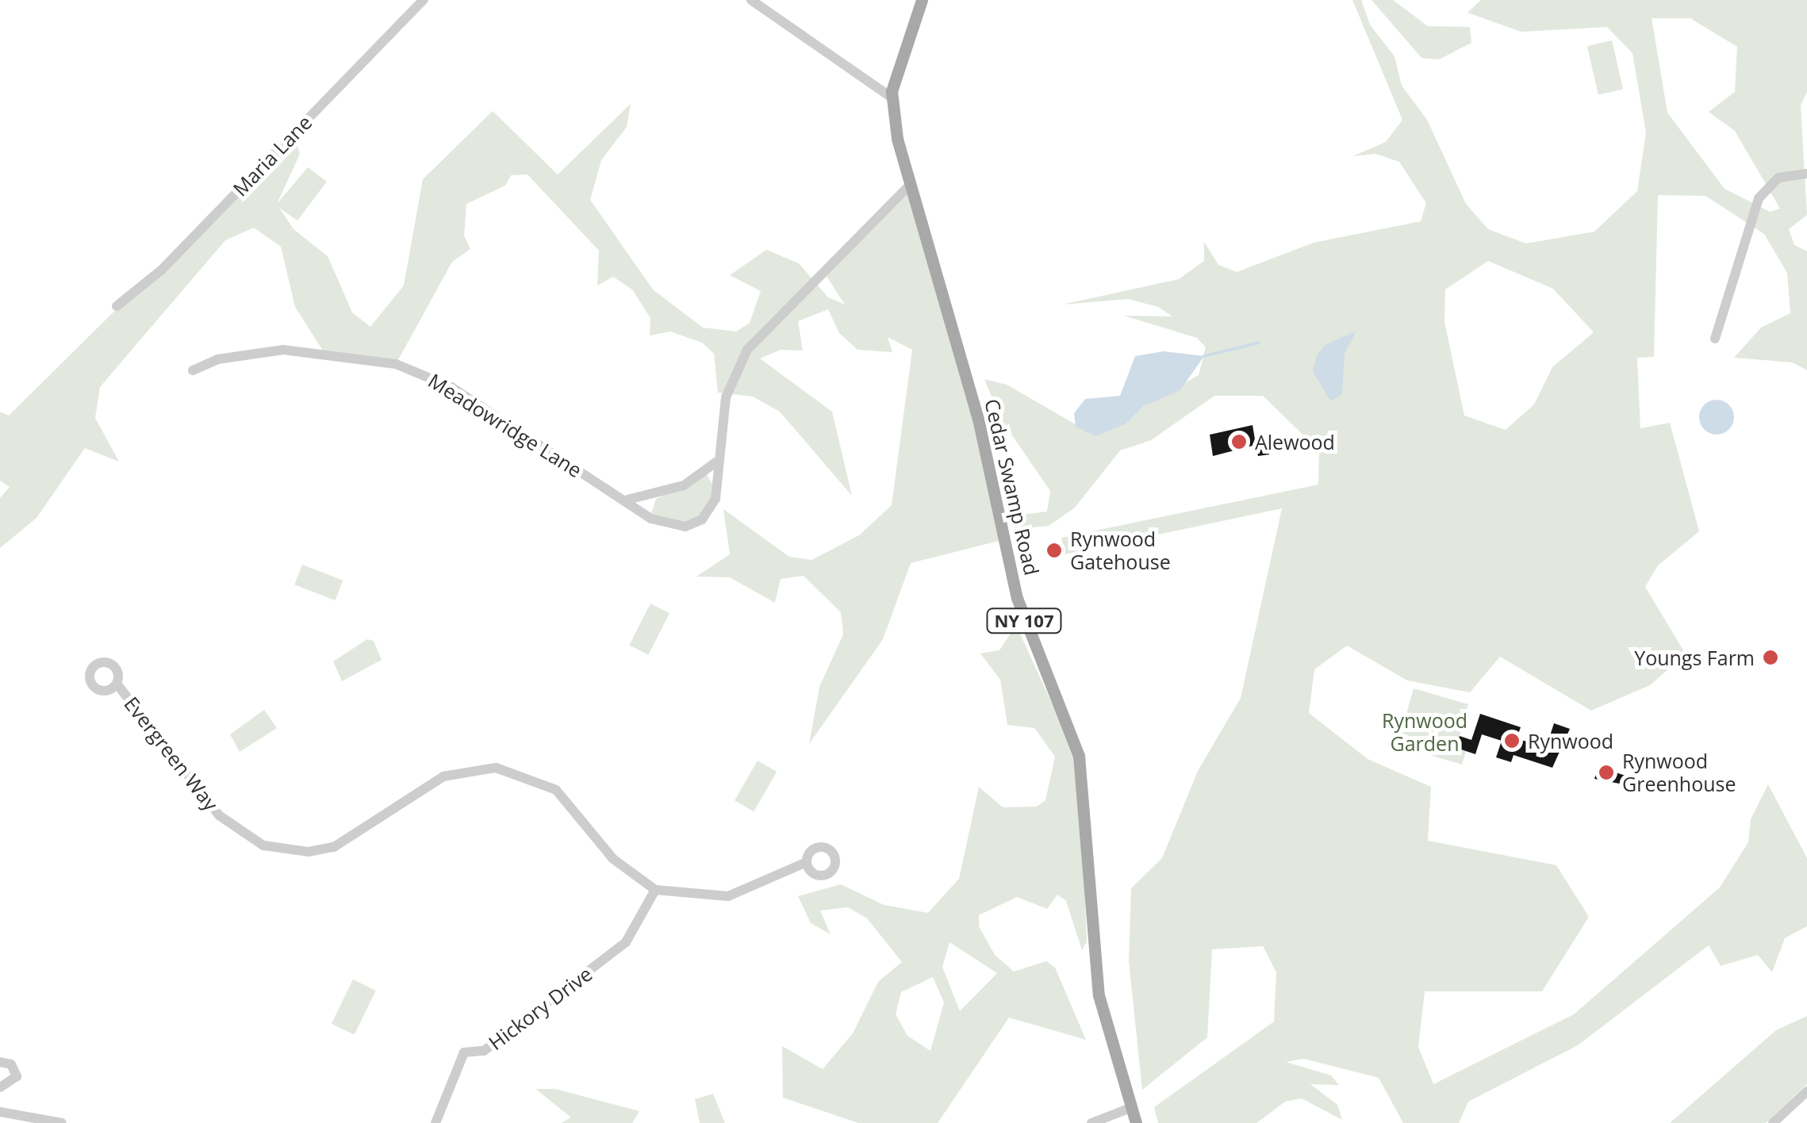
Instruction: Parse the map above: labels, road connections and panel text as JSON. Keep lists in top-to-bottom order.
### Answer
{
  "streets": {
    "main road": ["Cedar Swamp Road", "NY 107"],
    "street": [
      "Maria Lane",
      "Meadowridge Lane",
      "Evergreen Way",
      "Hickory Drive"
    ]
  },
  "crossings": [
    ["Meadowridge Lane", "Cedar Swamp Road"],
    ["Evergreen Way", "Hickory Drive"]
  ],
  "parks": ["Rynwood Garden"],
  "places": [
    "Alewood",
    "Rynwood Gatehouse",
    "Youngs Farm",
    "Rynwood",
    "Rynwood Greenhouse"
  ]
}
